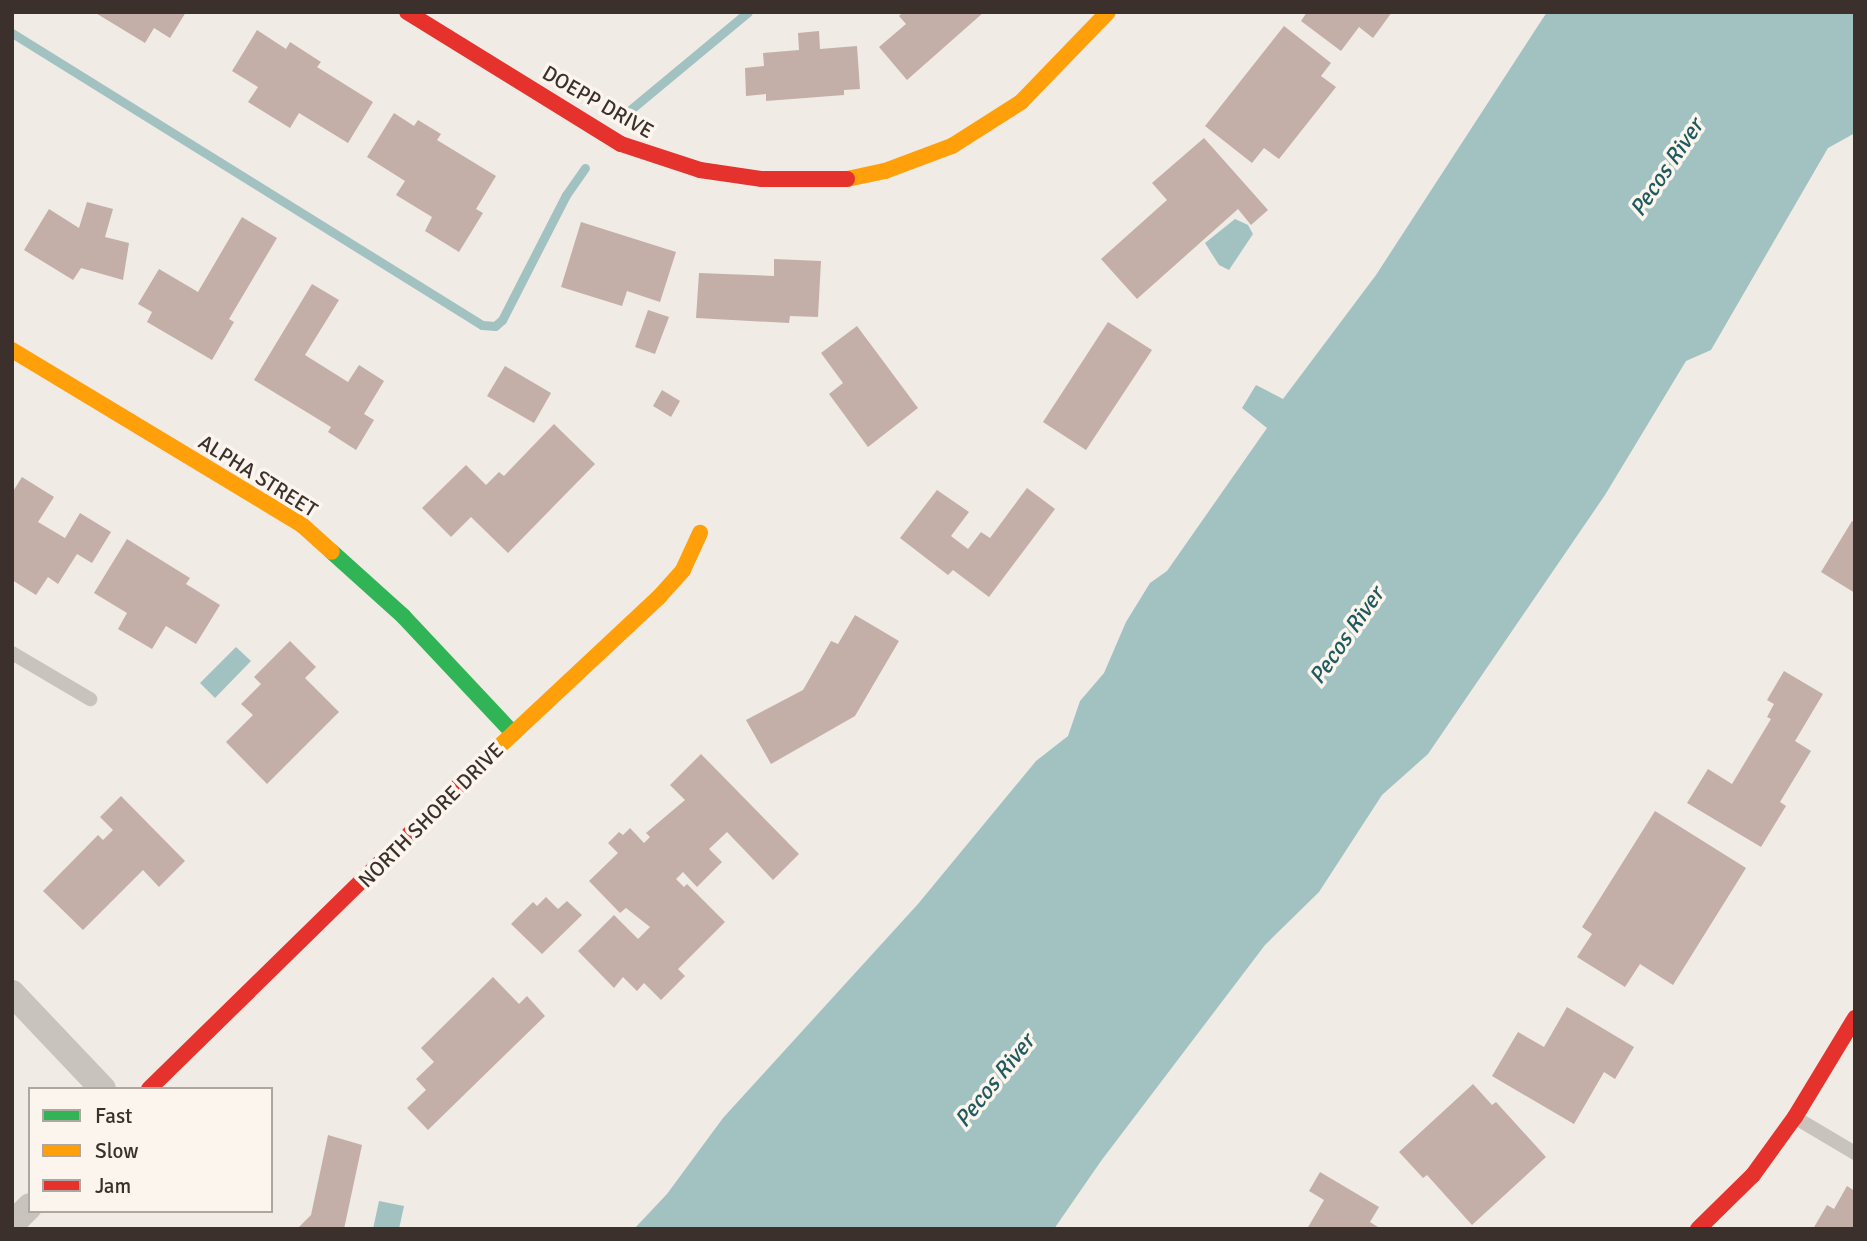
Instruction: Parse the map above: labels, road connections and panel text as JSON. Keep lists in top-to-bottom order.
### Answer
{
  "streets": {
    "street": ["DOEPP DRIVE", "ALPHA STREET", "NORTH SHORE DRIVE"]
  },
  "crossings": [
    ["ALPHA STREET", "NORTH SHORE DRIVE"]
  ],
  "water": ["Pecos River"],
  "legend": ["Fast", "Slow", "Jam"]
}
